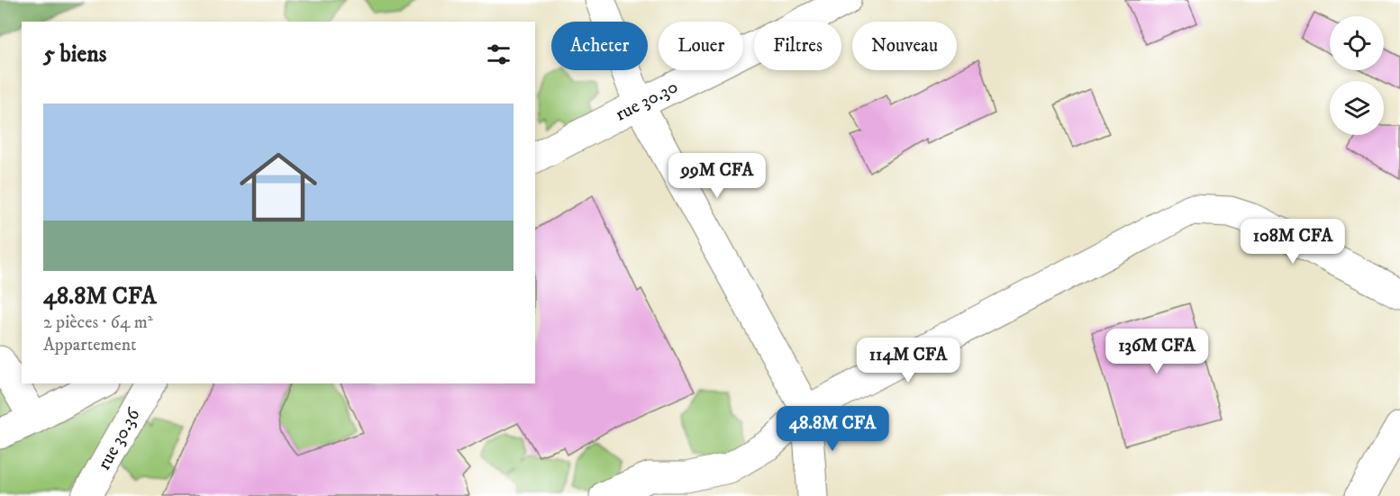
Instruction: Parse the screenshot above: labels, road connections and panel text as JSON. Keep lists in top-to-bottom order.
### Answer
{
  "streets": {
    "street": ["rue 30.30", "rue 30.36"]
  },
  "page": {
    "chip": [
      "Acheter",
      "Louer",
      "Filtres",
      "Nouveau"
    ],
    "heading": "5 biens",
    "list": [
      {
        "name": "48.8M CFA",
        "note": "2 pièces · 64 m² · Appartement"
      }
    ],
    "price": [
      "99M CFA",
      "108M CFA",
      "136M CFA",
      "114M CFA",
      "48.8M CFA"
    ]
  }
}
